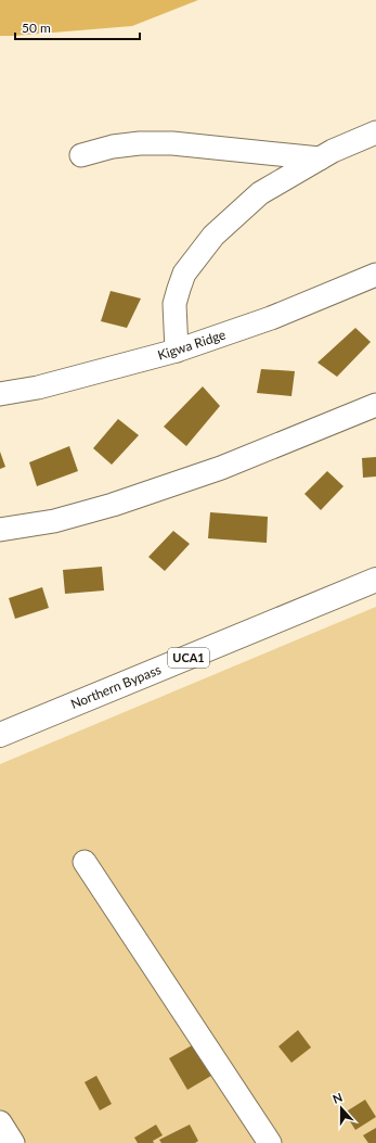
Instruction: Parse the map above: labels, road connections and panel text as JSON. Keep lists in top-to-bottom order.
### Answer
{
  "streets": {
    "main road": ["UCA1", "Northern Bypass"],
    "street": ["Kigwa Ridge"]
  },
  "scale_bar": "50 m",
  "north": "top"
}
